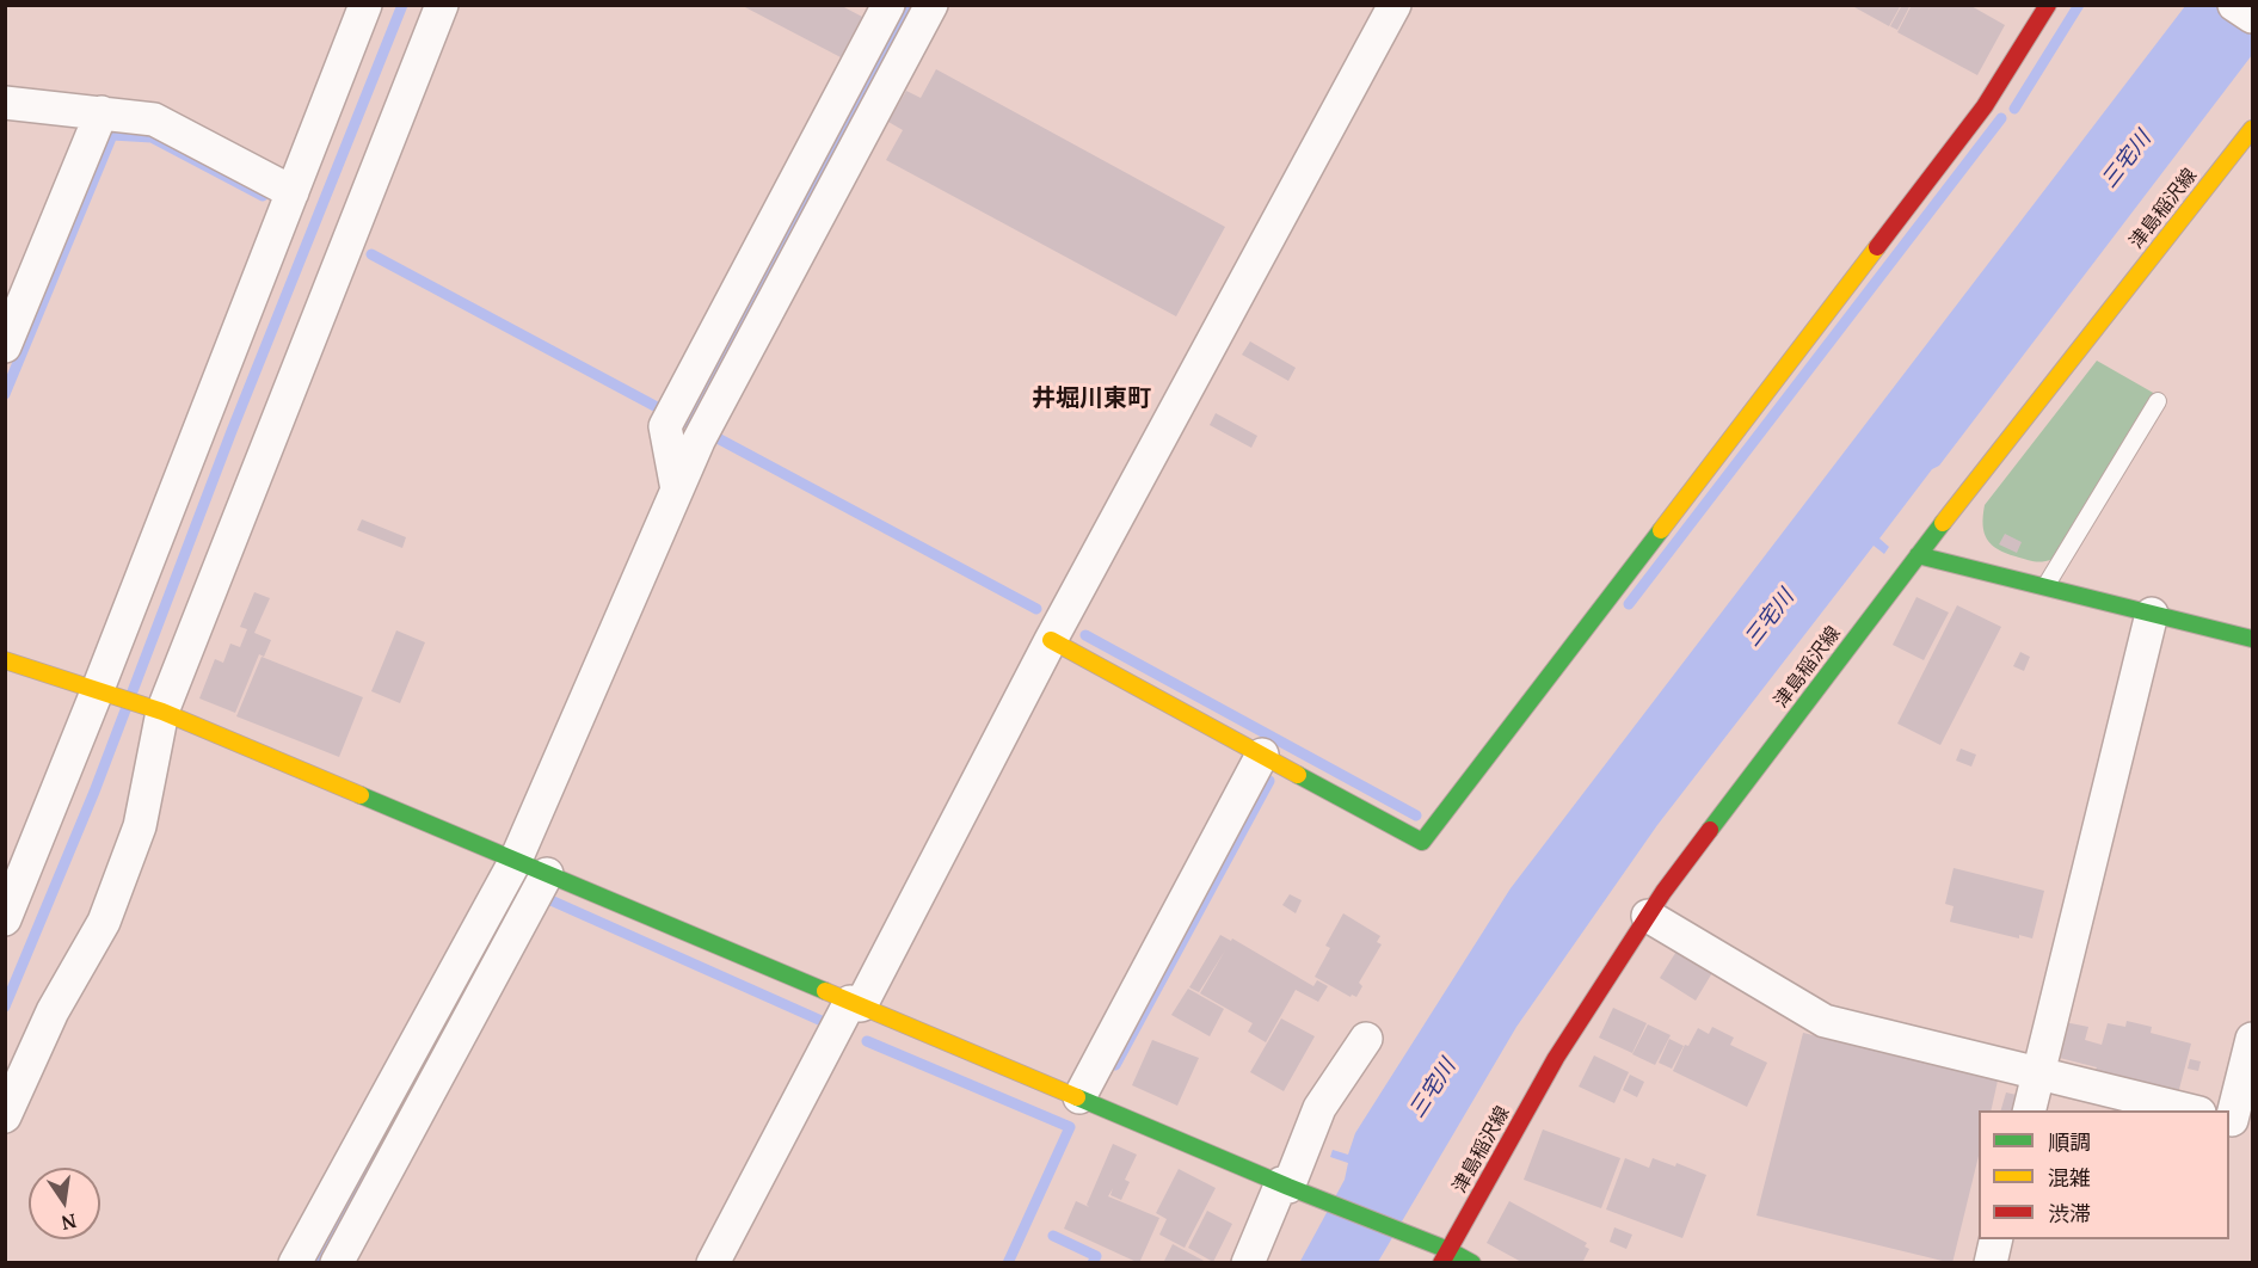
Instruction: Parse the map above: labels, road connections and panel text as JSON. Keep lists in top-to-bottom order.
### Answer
{
  "streets": {
    "street": ["津島稲沢線"]
  },
  "districts": ["井堀川東町"],
  "water": ["三宅川"],
  "legend": ["順調", "混雑", "渋滞"],
  "north": "bottom"
}
